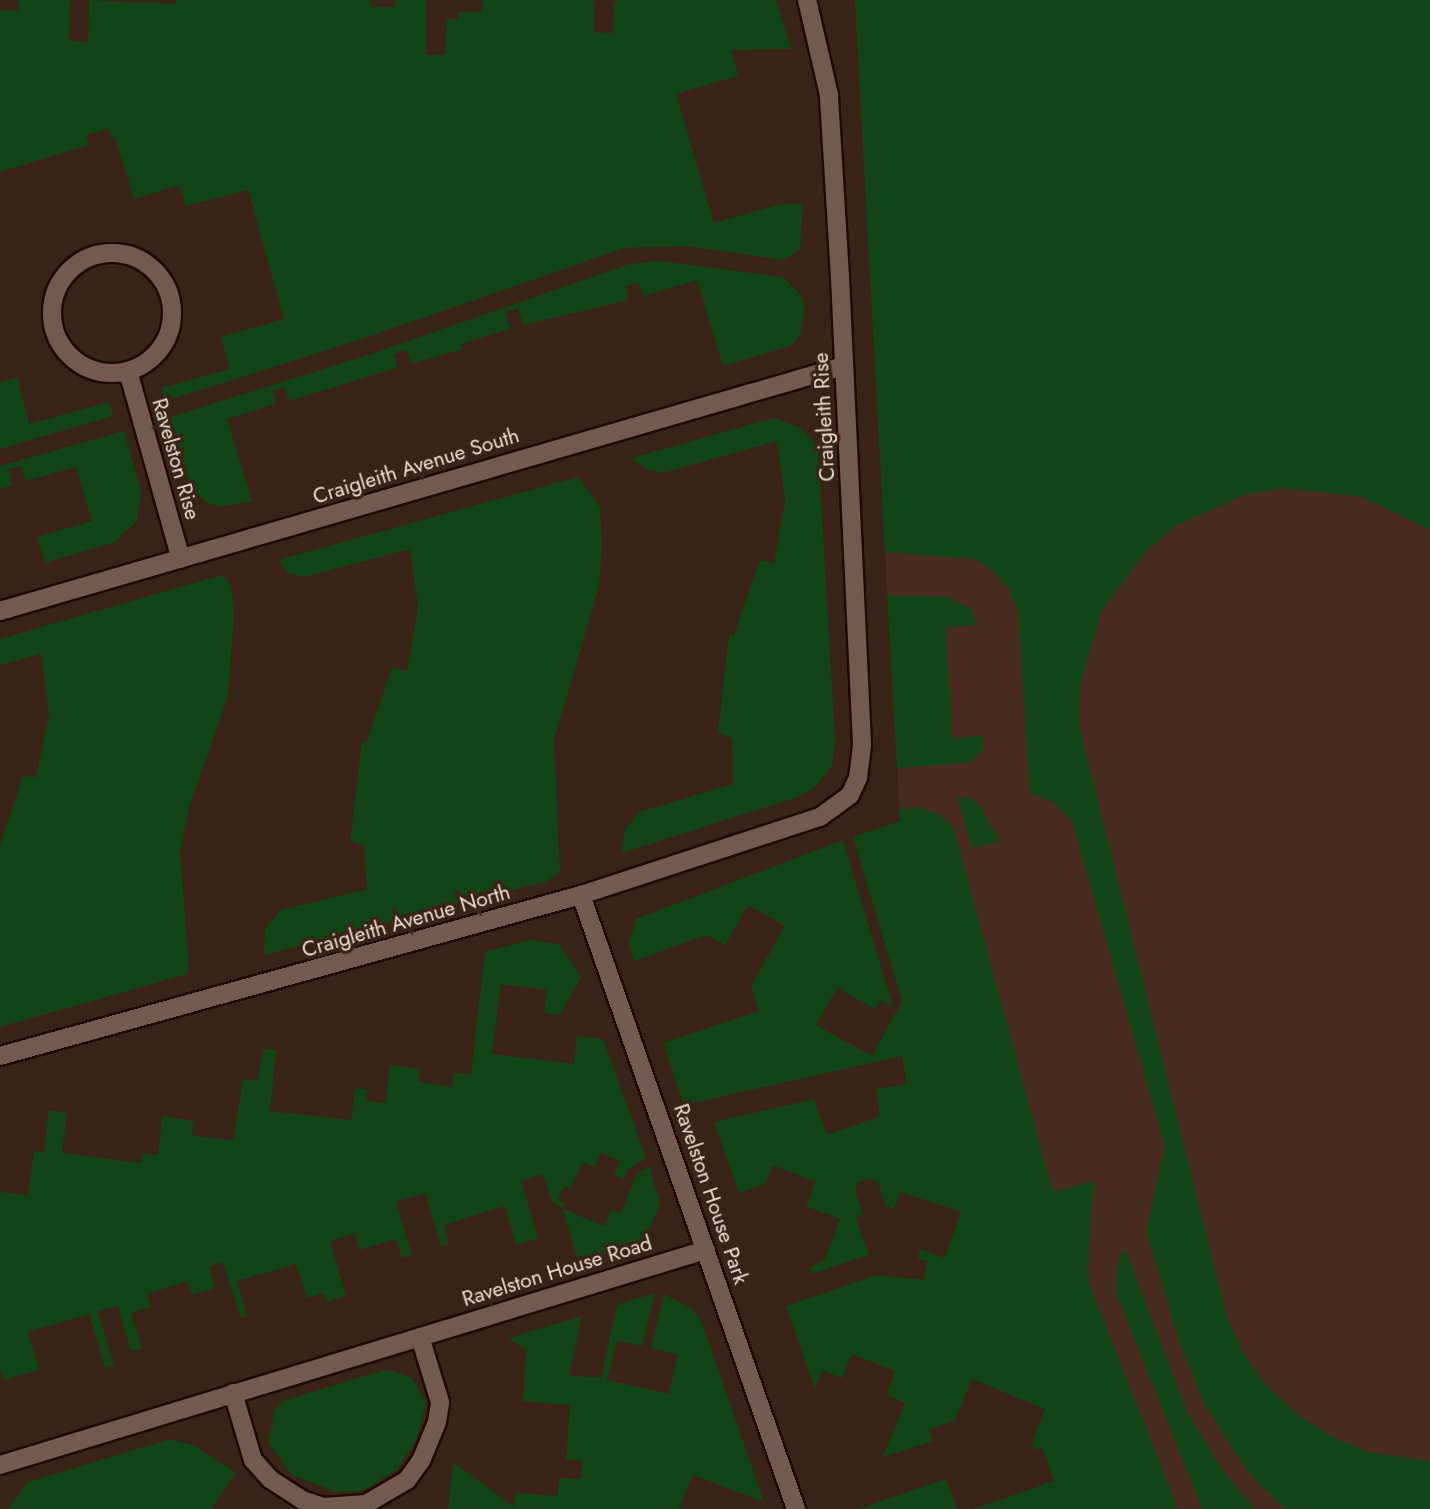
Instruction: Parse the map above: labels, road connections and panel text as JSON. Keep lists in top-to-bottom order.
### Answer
{
  "streets": {
    "street": [
      "Craigleith Rise",
      "Ravelston Rise",
      "Craigleith Avenue South",
      "Craigleith Avenue North",
      "Ravelston House Park",
      "Ravelston House Road"
    ]
  },
  "crossings": [
    ["Craigleith Rise", "Craigleith Avenue South"],
    ["Craigleith Rise", "Craigleith Avenue North"],
    ["Ravelston Rise", "Craigleith Avenue South"],
    ["Craigleith Avenue North", "Ravelston House Park"],
    ["Ravelston House Park", "Ravelston House Road"]
  ]
}
